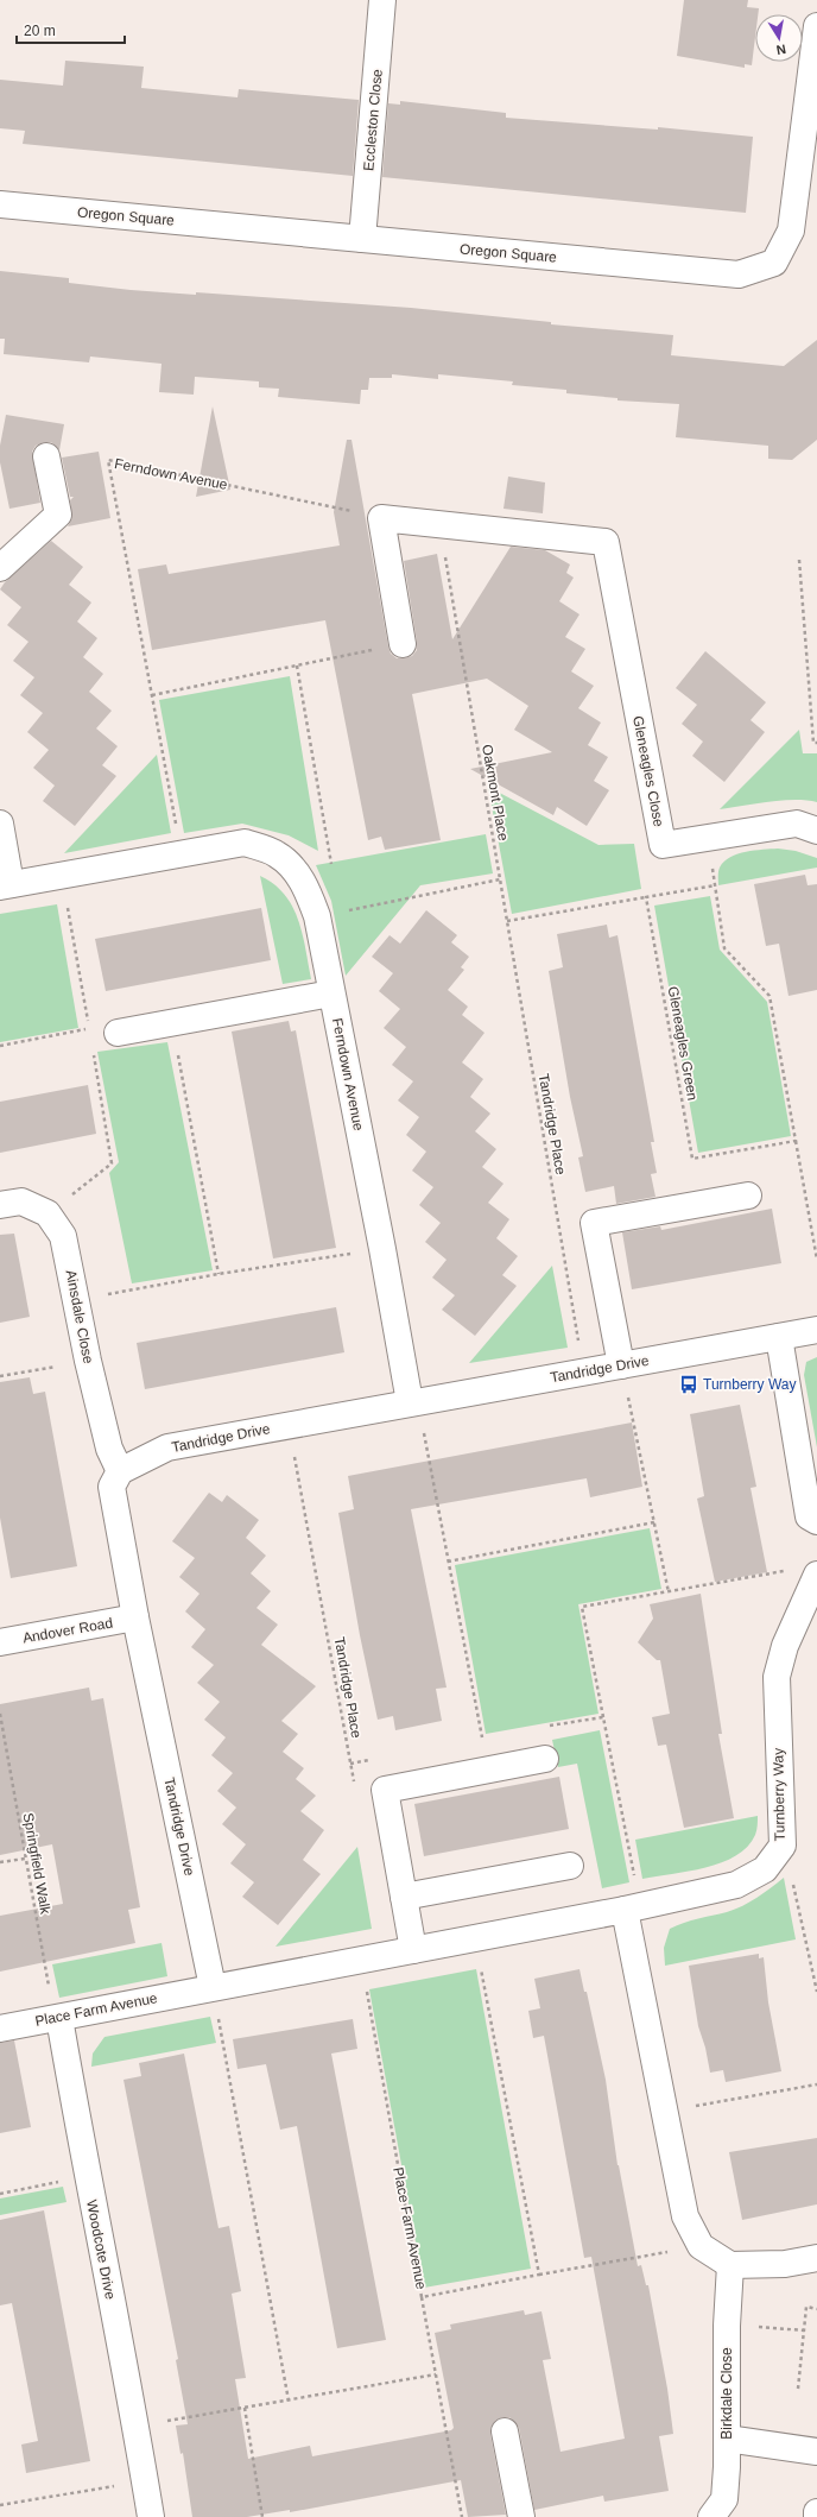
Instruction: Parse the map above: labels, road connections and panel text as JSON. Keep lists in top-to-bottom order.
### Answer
{
  "streets": {
    "street": [
      "Eccleston Close",
      "Oregon Square",
      "Ferndown Avenue",
      "Gleneagles Close",
      "Ainsdale Close",
      "Tandridge Drive",
      "Andover Road",
      "Turnberry Way",
      "Place Farm Avenue",
      "Woodcote Drive",
      "Birkdale Close"
    ],
    "path": [
      "Oakmont Place",
      "Gleneagles Green",
      "Tandridge Place",
      "Springfield Walk"
    ]
  },
  "crossings": [
    ["Eccleston Close", "Oregon Square"],
    ["Ferndown Avenue", "Tandridge Drive"],
    ["Gleneagles Close", "Oakmont Place"],
    ["Oakmont Place", "Tandridge Place"],
    ["Tandridge Place", "Tandridge Drive"],
    ["Ainsdale Close", "Tandridge Drive"],
    ["Tandridge Drive", "Andover Road"],
    ["Tandridge Drive", "Place Farm Avenue"],
    ["Turnberry Way", "Place Farm Avenue"],
    ["Springfield Walk", "Place Farm Avenue"],
    ["Springfield Walk", "Woodcote Drive"],
    ["Place Farm Avenue", "Woodcote Drive"]
  ],
  "places": {
    "bus stop": ["Turnberry Way"]
  },
  "scale_bar": "20 m",
  "north": "bottom"
}
